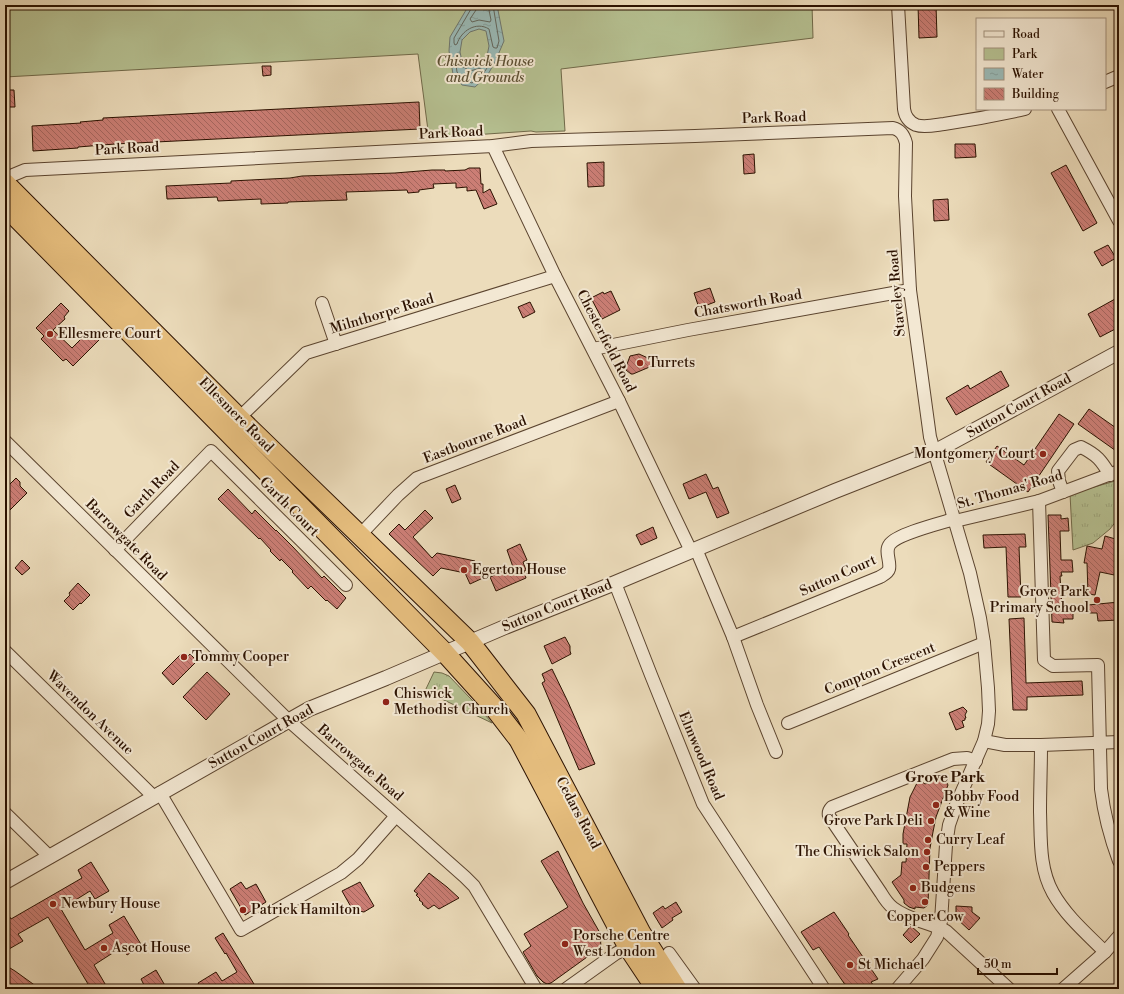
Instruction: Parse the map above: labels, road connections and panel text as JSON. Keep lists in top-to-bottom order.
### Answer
{
  "streets": {
    "highway": ["Ellesmere Road", "Cedars Road"],
    "street": [
      "Park Road",
      "Staveley Road",
      "Chatsworth Road",
      "Milnthorpe Road",
      "Chesterfield Road",
      "Sutton Court Road",
      "Eastbourne Road",
      "Garth Road",
      "St. Thomas' Road",
      "Garth Court",
      "Barrowgate Road",
      "Sutton Court",
      "Compton Crescent",
      "Wavendon Avenue",
      "Elmwood Road"
    ]
  },
  "crossings": [
    ["Park Road", "Staveley Road"],
    ["Park Road", "Chesterfield Road"],
    ["Park Road", "Ellesmere Road"],
    ["Staveley Road", "Chatsworth Road"],
    ["Staveley Road", "Sutton Court Road"],
    ["Staveley Road", "St. Thomas' Road"],
    ["Staveley Road", "Sutton Court"],
    ["Staveley Road", "Compton Crescent"],
    ["Chatsworth Road", "Chesterfield Road"],
    ["Milnthorpe Road", "Chesterfield Road"],
    ["Milnthorpe Road", "Ellesmere Road"],
    ["Chesterfield Road", "Sutton Court Road"],
    ["Chesterfield Road", "Eastbourne Road"],
    ["Chesterfield Road", "Sutton Court"],
    ["Sutton Court Road", "Ellesmere Road"],
    ["Sutton Court Road", "Barrowgate Road"],
    ["Sutton Court Road", "Wavendon Avenue"],
    ["Sutton Court Road", "Elmwood Road"],
    ["Sutton Court Road", "Cedars Road"],
    ["Ellesmere Road", "Eastbourne Road"],
    ["Ellesmere Road", "Cedars Road"],
    ["Garth Road", "Garth Court"],
    ["Garth Road", "Barrowgate Road"],
    ["St. Thomas' Road", "Sutton Court"],
    ["Barrowgate Road", "Wavendon Avenue"]
  ],
  "districts": ["Grove Park"],
  "parks": ["Chiswick House and Grounds"],
  "places": [
    "Ellesmere Court",
    "Turrets",
    "Montgomery Court",
    "Egerton House",
    "Grove Park Primary School",
    "Tommy Cooper",
    "Chiswick Methodist Church",
    "Bobby Food & Wine",
    "Grove Park Deli",
    "Curry Leaf",
    "The Chiswick Salon",
    "Peppers",
    "Budgens",
    "Copper Cow",
    "Newbury House",
    "Patrick Hamilton",
    "Porsche Centre West London",
    "Ascot House",
    "St Michael"
  ],
  "legend": [
    "Road",
    "Park",
    "Water",
    "Building"
  ],
  "scale_bar": "50 m"
}
